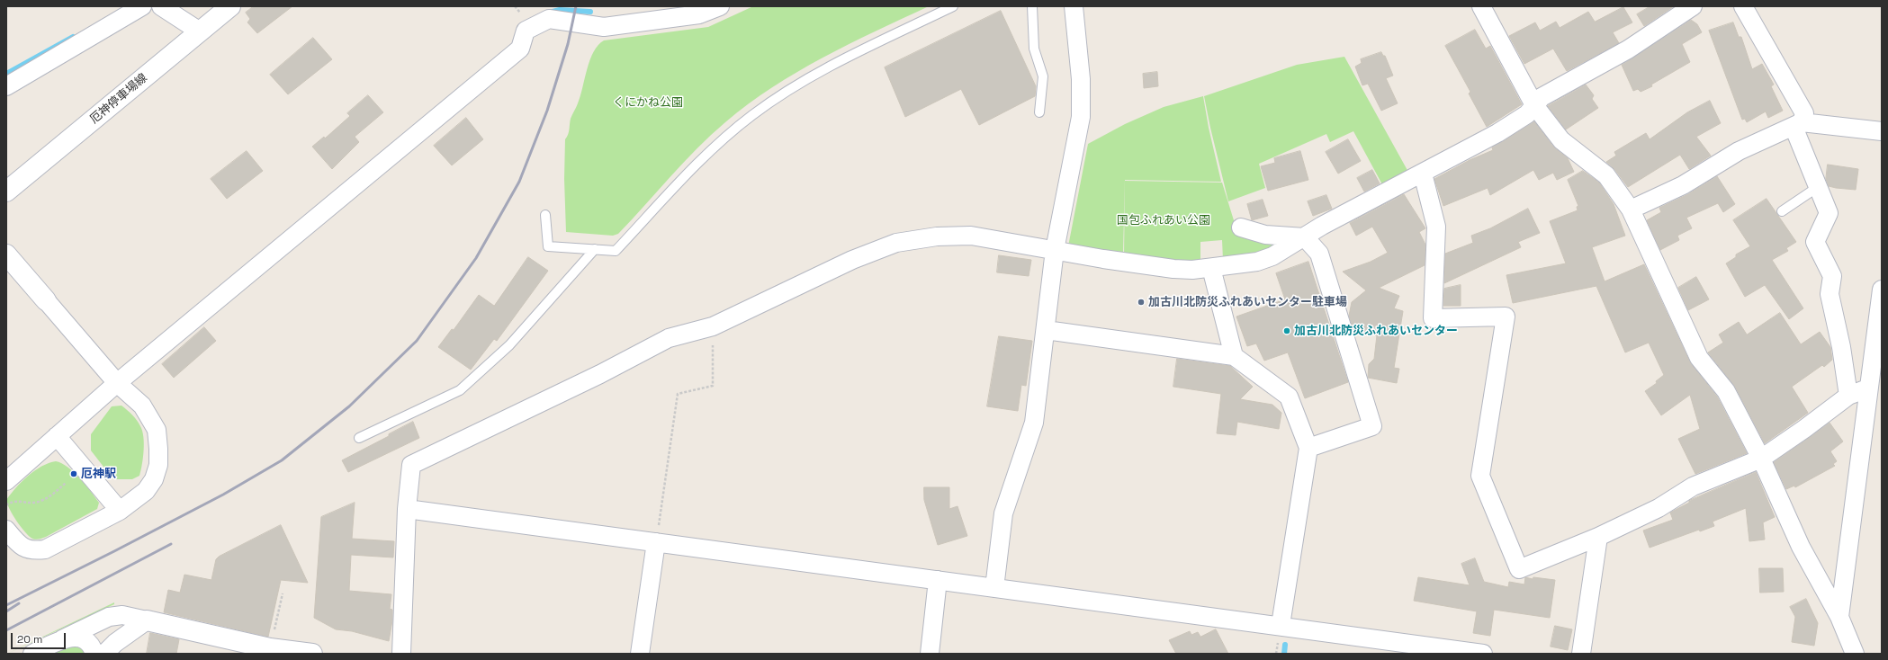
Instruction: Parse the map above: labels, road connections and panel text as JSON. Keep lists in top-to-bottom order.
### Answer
{
  "streets": {
    "main road": ["厄神停車場線"]
  },
  "parks": ["くにかね公園", "国包ふれあい公園"],
  "places": ["加古川北防災ふれあいセンター駐車場", "加古川北防災ふれあいセンター", "厄神駅"],
  "scale_bar": "20 m"
}
